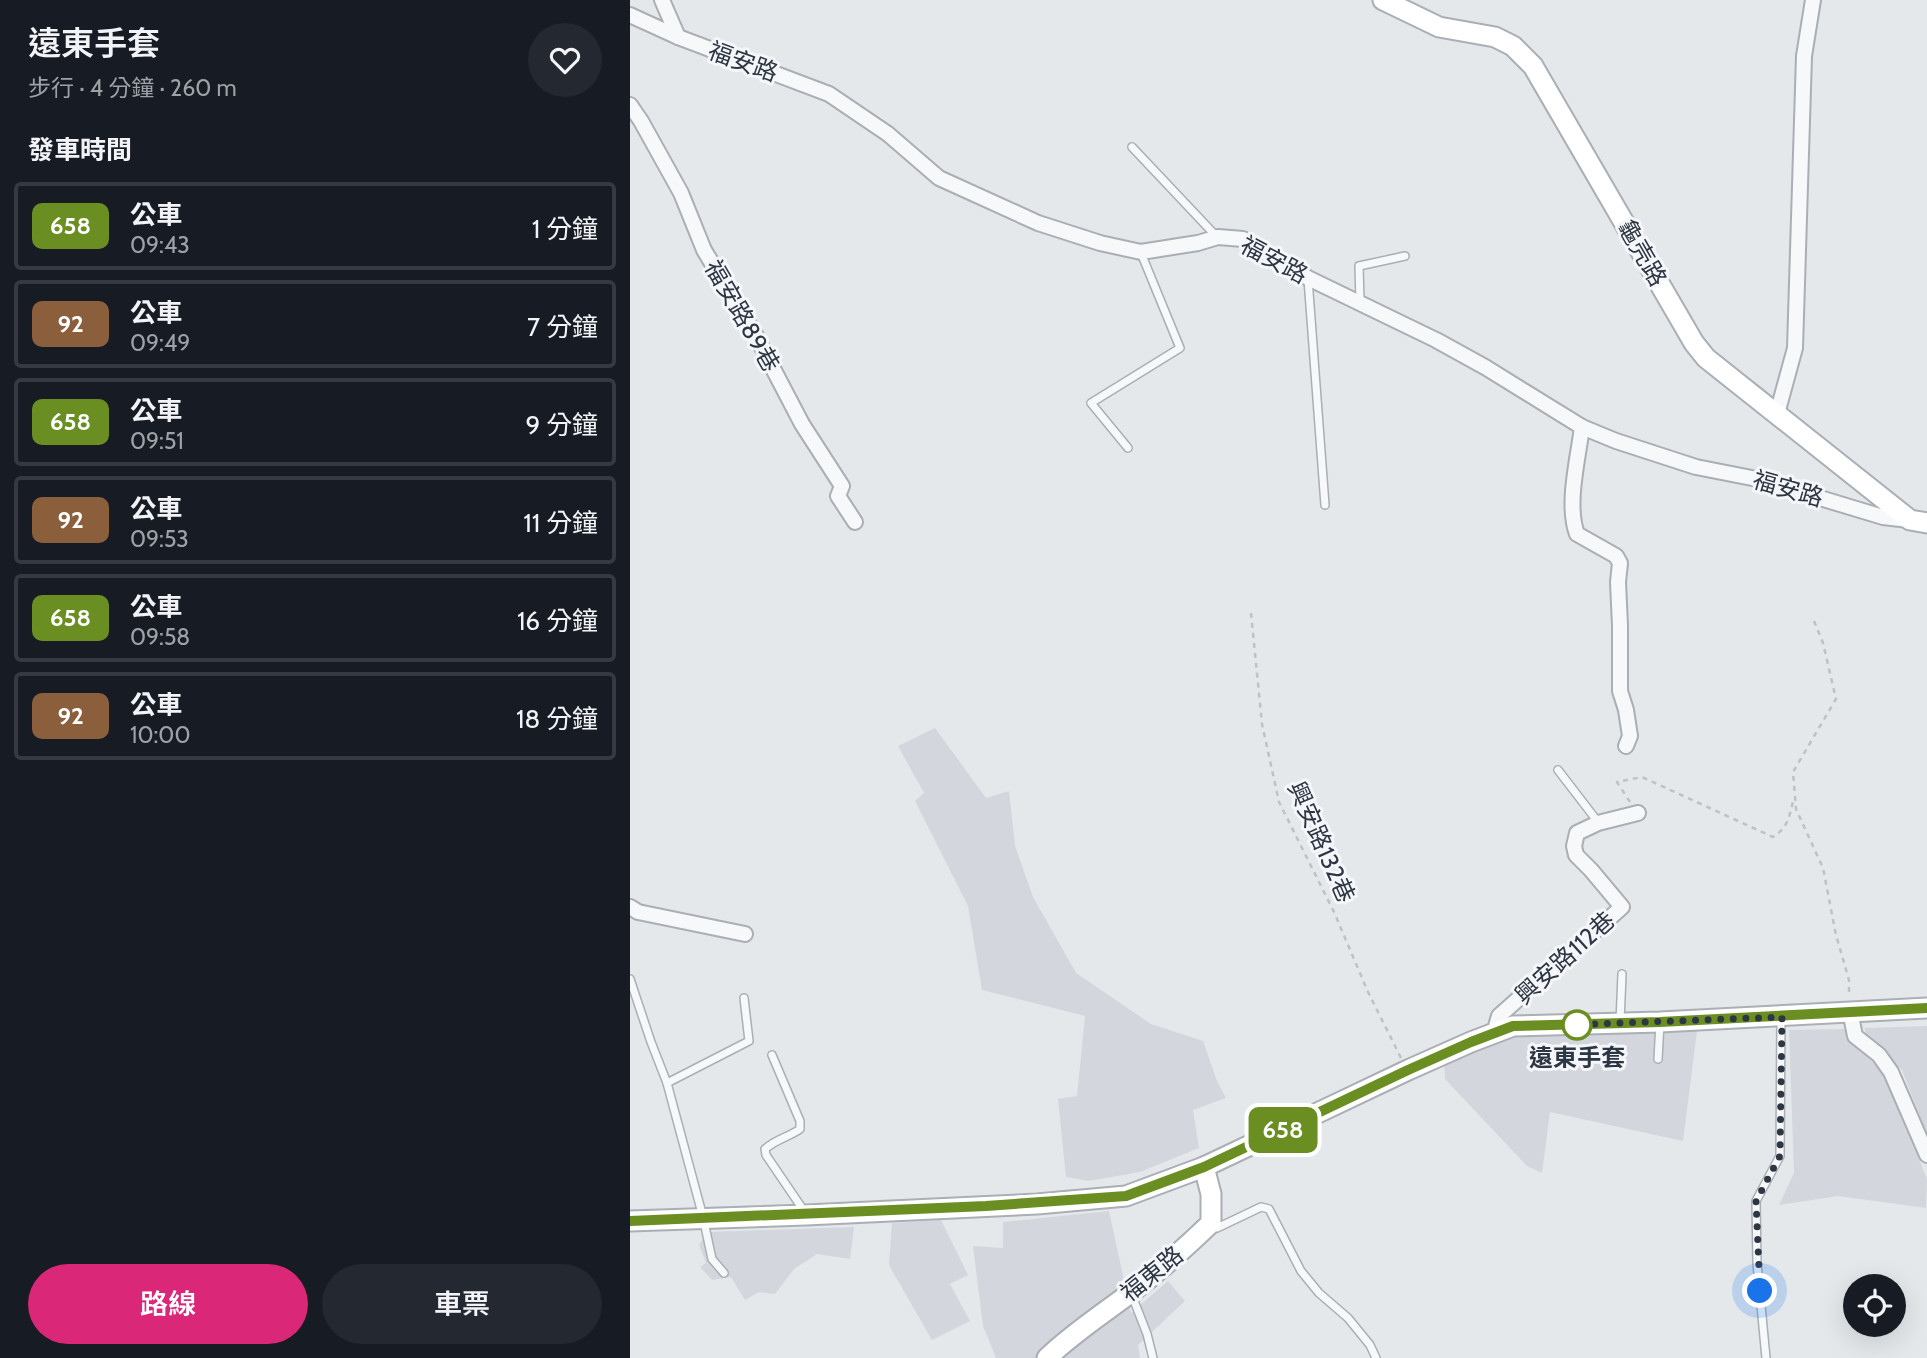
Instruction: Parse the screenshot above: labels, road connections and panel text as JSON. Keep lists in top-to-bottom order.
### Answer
{
  "streets": {
    "street": [
      "福安路",
      "龜壳路",
      "福安路89巷",
      "興安路112巷",
      "福東路"
    ],
    "path": ["興安路132巷"]
  },
  "crossings": [
    ["福安路", "龜壳路"]
  ],
  "places": ["遠東手套"],
  "lines": ["bus line 658"],
  "page": {
    "heading": [
      ["遠東手套", "步行 · 4 分鐘 · 260 m"],
      "發車時間"
    ],
    "on_map": "658",
    "list": [
      {
        "mark": "658",
        "name": "公車",
        "note": "09:43",
        "value": "1 分鐘"
      },
      {
        "mark": "92",
        "name": "公車",
        "note": "09:49",
        "value": "7 分鐘"
      },
      {
        "mark": "658",
        "name": "公車",
        "note": "09:51",
        "value": "9 分鐘"
      },
      {
        "mark": "92",
        "name": "公車",
        "note": "09:53",
        "value": "11 分鐘"
      },
      {
        "mark": "658",
        "name": "公車",
        "note": "09:58",
        "value": "16 分鐘"
      },
      {
        "mark": "92",
        "name": "公車",
        "note": "10:00",
        "value": "18 分鐘"
      }
    ],
    "buttons": ["路線", "車票"]
  }
}
